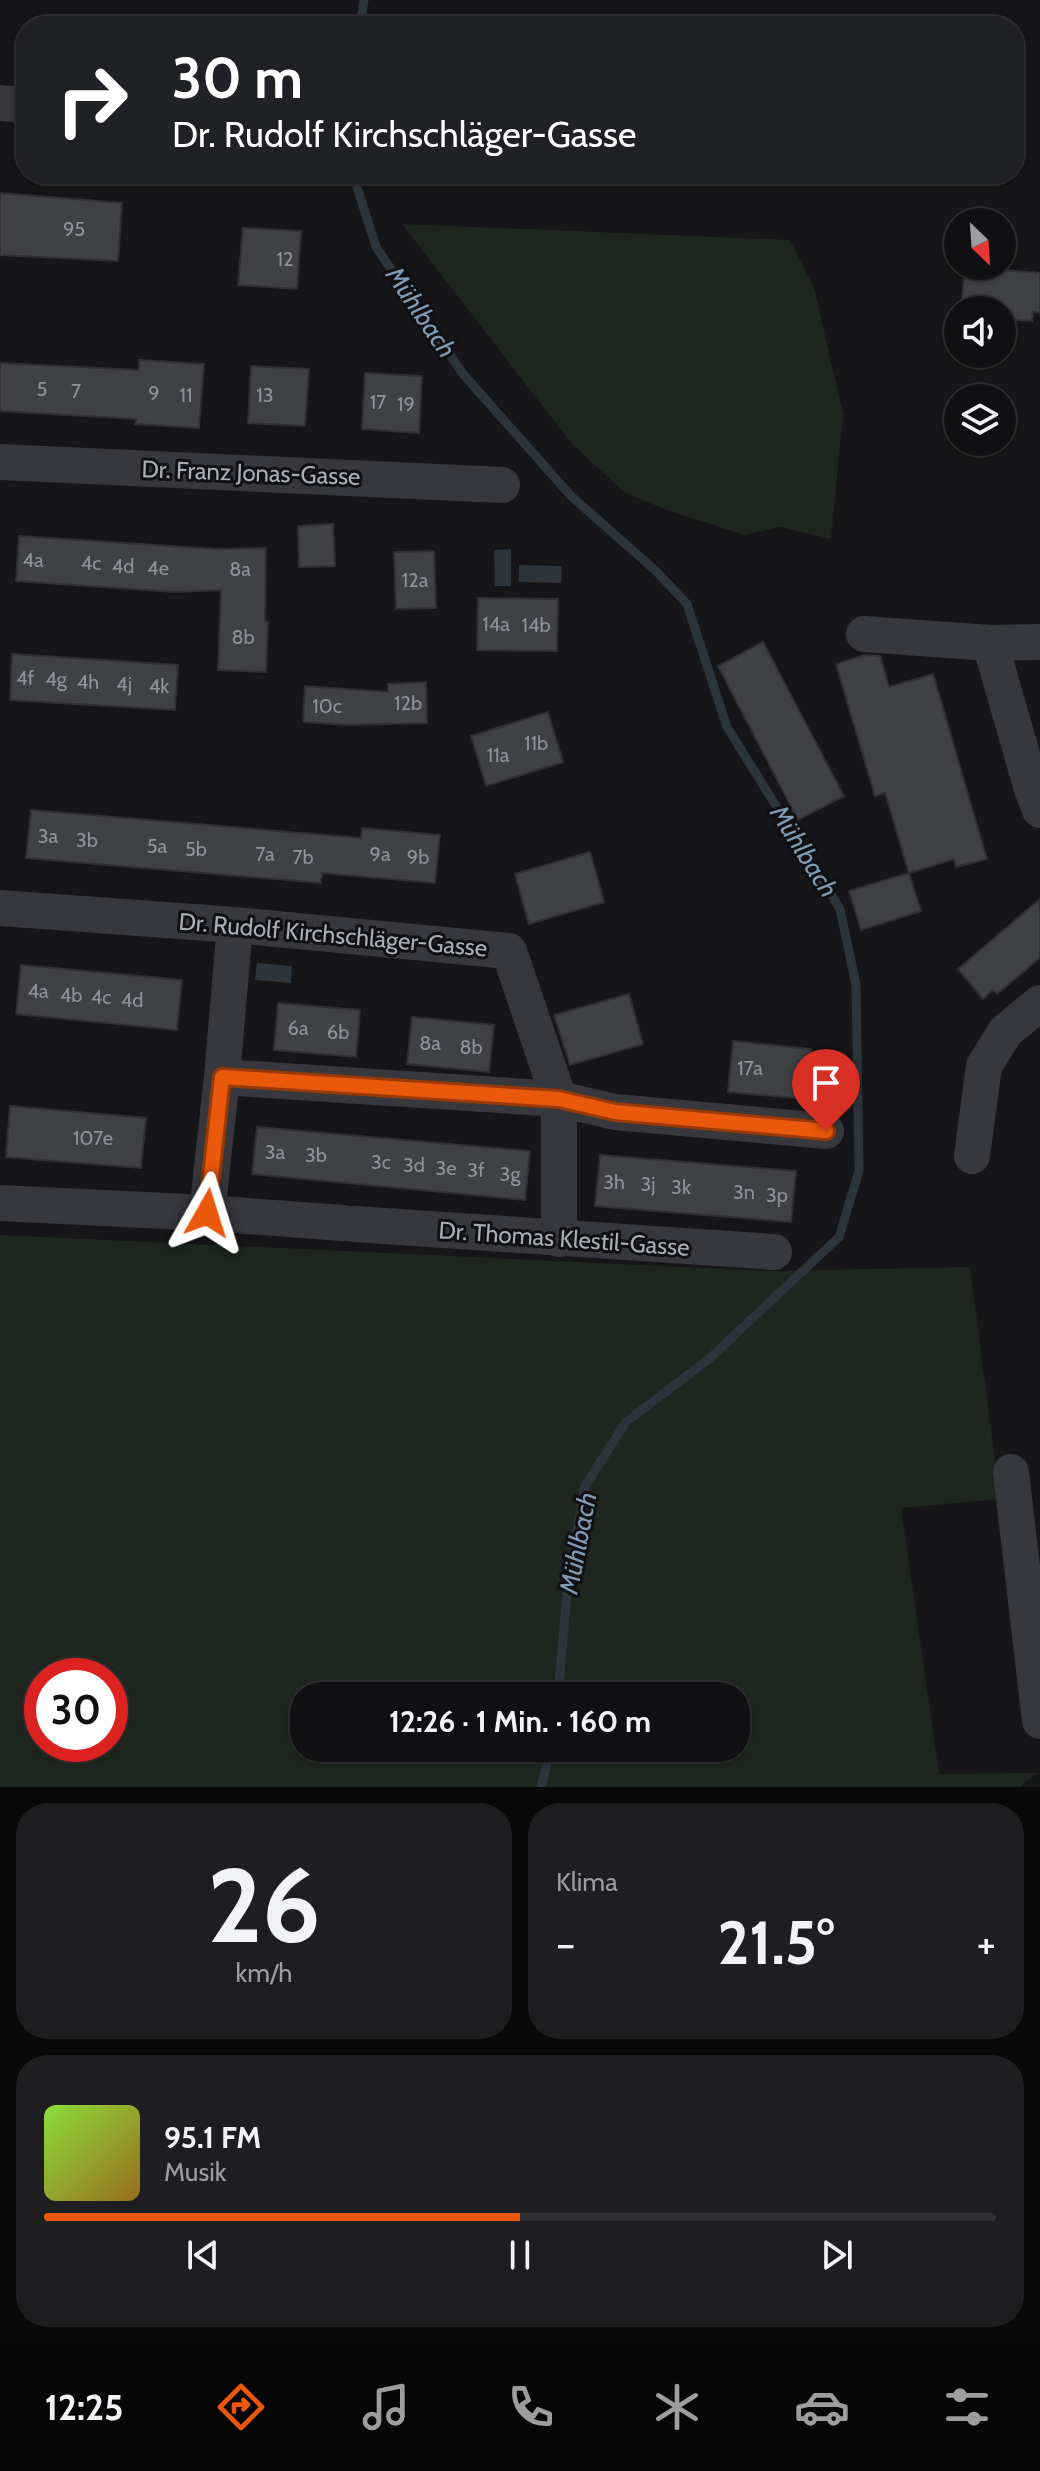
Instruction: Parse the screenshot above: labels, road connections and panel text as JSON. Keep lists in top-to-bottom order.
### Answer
{
  "streets": {
    "street": ["Dr. Franz Jonas-Gasse", "Dr. Rudolf Kirchschläger-Gasse", "Dr. Thomas Klestil-Gasse"]
  },
  "water": ["Mühlbach"],
  "house_numbers": [
    "95",
    "12",
    "5",
    "7",
    "9",
    "11",
    "13",
    "17",
    "19",
    "4a",
    "4c",
    "4d",
    "4e",
    "8a",
    "12a",
    "14a",
    "14b",
    "8b",
    "4f",
    "4g",
    "4h",
    "4j",
    "4k",
    "12b",
    "10c",
    "11b",
    "11a",
    "3a",
    "3b",
    "5a",
    "5b",
    "7a",
    "9a",
    "7b",
    "9b",
    "4a",
    "4b",
    "4c",
    "4d",
    "6a",
    "6b",
    "8a",
    "8b",
    "17a",
    "107e",
    "3a",
    "3b",
    "3c",
    "3d",
    "3e",
    "3f",
    "3g",
    "3h",
    "3j",
    "3k",
    "3n",
    "3p"
  ],
  "north": "bottom right",
  "page": {
    "turn": ["30 m", "Dr. Rudolf Kirchschläger-Gasse"],
    "limit": "30",
    "trip": "12:26 · 1 Min. · 160 m",
    "tile": [
      ["26", "km/h"],
      "Klima"
    ],
    "heat": ["−", "21.5°", "+"],
    "song": ["95.1 FM", "Musik"],
    "tabs": "12:25"
  }
}
